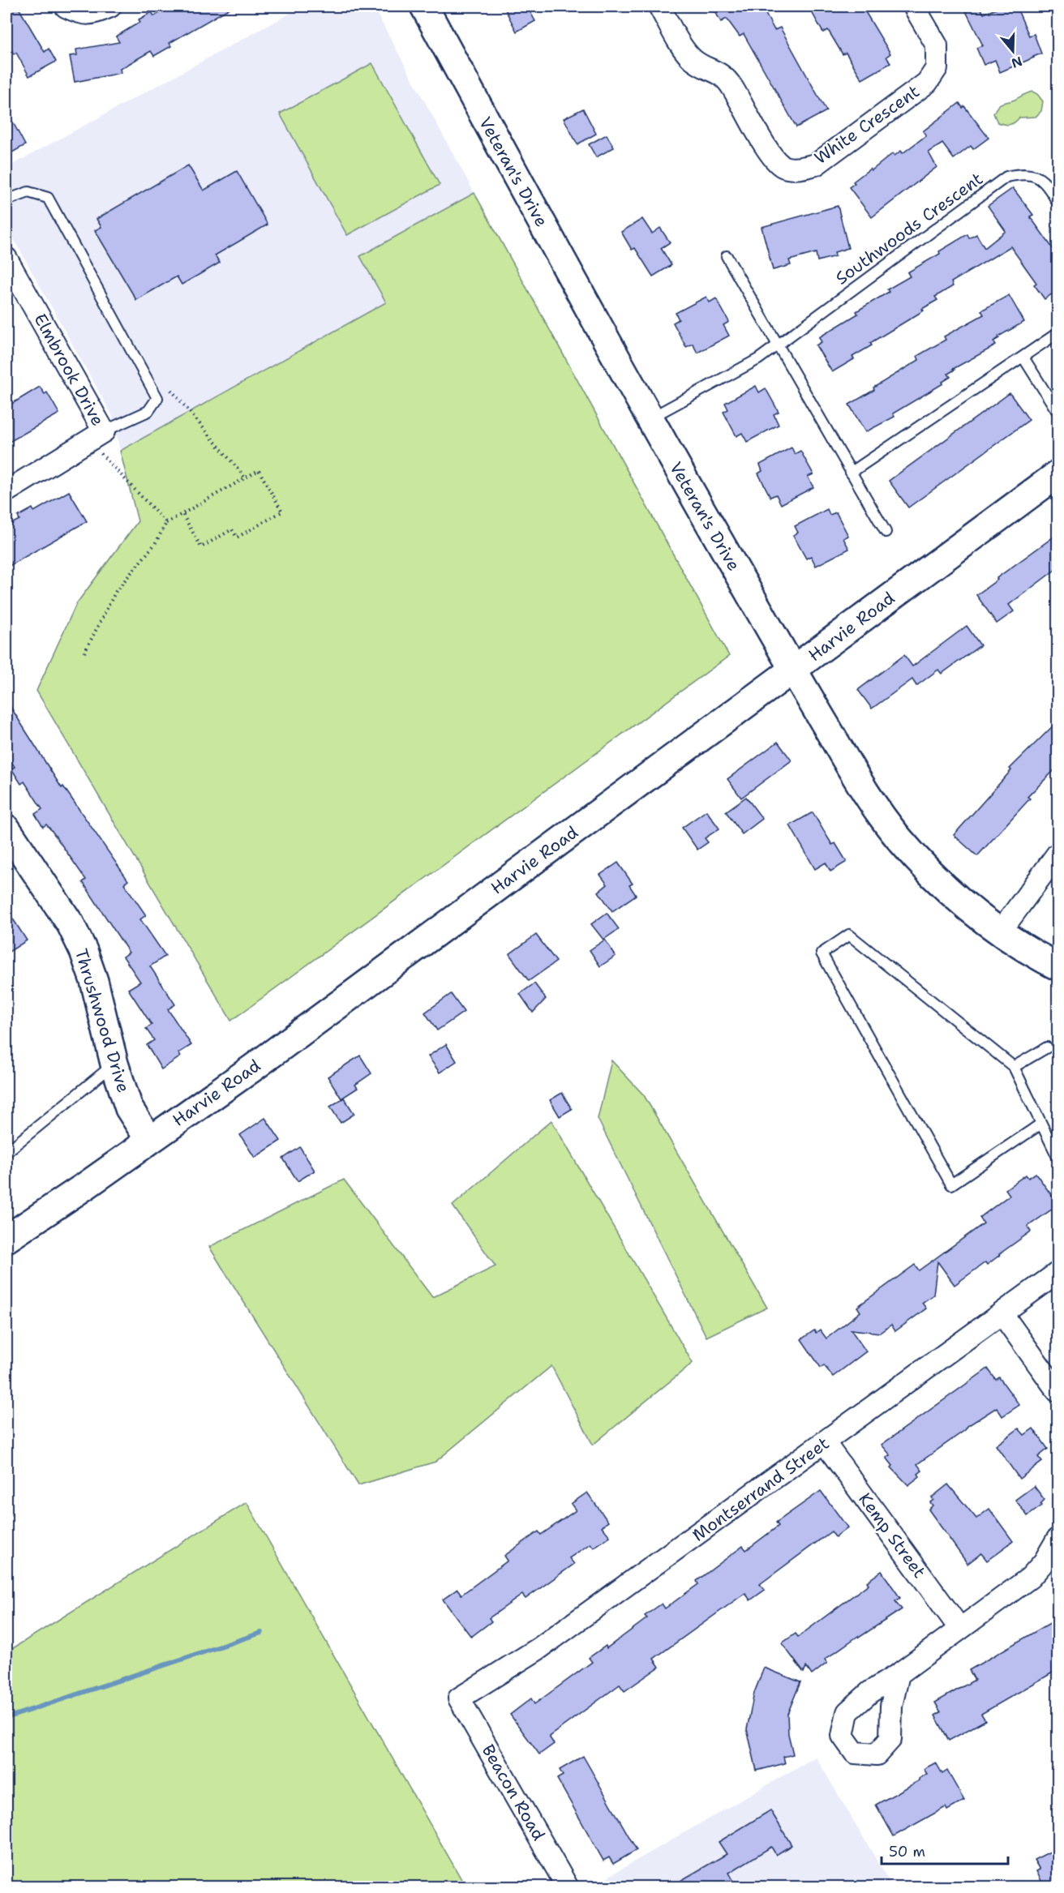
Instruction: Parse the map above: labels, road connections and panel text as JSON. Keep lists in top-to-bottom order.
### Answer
{
  "streets": {
    "street": [
      "White Crescent",
      "Veteran's Drive",
      "Elmbrook Drive",
      "Harvie Road",
      "Thrushwood Drive",
      "Montserrand Street",
      "Kemp Street",
      "Beacon Road"
    ],
    "lane": ["Southwoods Crescent"]
  },
  "crossings": [
    ["Veteran's Drive", "Southwoods Crescent"],
    ["Veteran's Drive", "Harvie Road"],
    ["Harvie Road", "Thrushwood Drive"],
    ["Montserrand Street", "Kemp Street"],
    ["Montserrand Street", "Beacon Road"]
  ],
  "scale_bar": "50 m",
  "north": "bottom"
}
